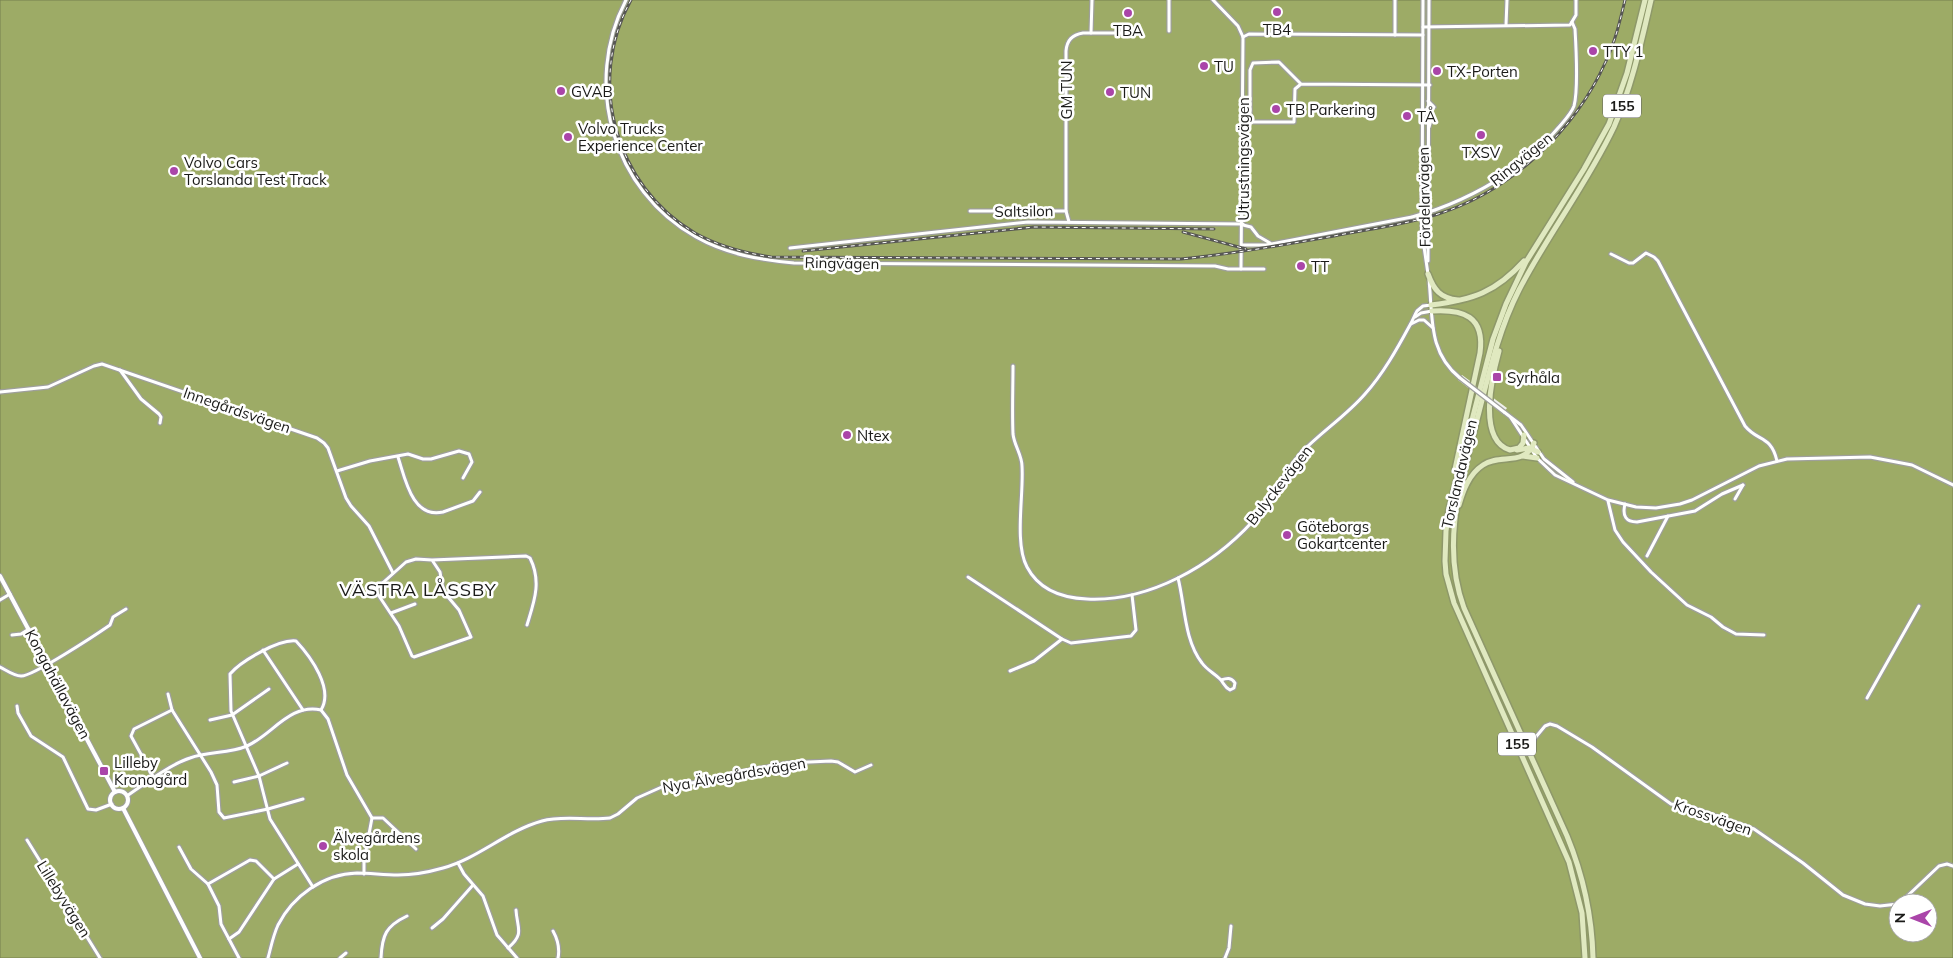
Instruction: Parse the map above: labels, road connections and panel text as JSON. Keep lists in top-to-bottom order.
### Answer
{
  "streets": {
    "main road": ["155", "Torslandavägen"],
    "street": [
      "GM TUN",
      "Utrustningsvägen",
      "Ringvägen",
      "Fördelarvägen",
      "Saltsilon",
      "Innegårdsvägen",
      "Bulyckevägen",
      "Kongahällavägen",
      "Nya Älvegårdsvägen",
      "Krossvägen",
      "Lillebyvägen"
    ]
  },
  "crossings": [
    ["GM TUN", "Saltsilon"],
    ["Fördelarvägen", "Bulyckevägen"]
  ],
  "districts": ["VÄSTRA LÅSSBY"],
  "places": {
    "other": [
      "TB4",
      "TBA",
      "TTY 1",
      "TU",
      "TX-Porten",
      "GVAB",
      "TUN",
      "TB Parkering",
      "TÅ",
      "TXSV",
      "Volvo Trucks Experience Center",
      "Volvo Cars Torslanda Test Track",
      "TT",
      "Ntex",
      "Göteborgs Gokartcenter",
      "Älvegårdens skola"
    ],
    "transit": ["Syrhåla", "Lilleby Kronogård"]
  },
  "north": "left"
}
